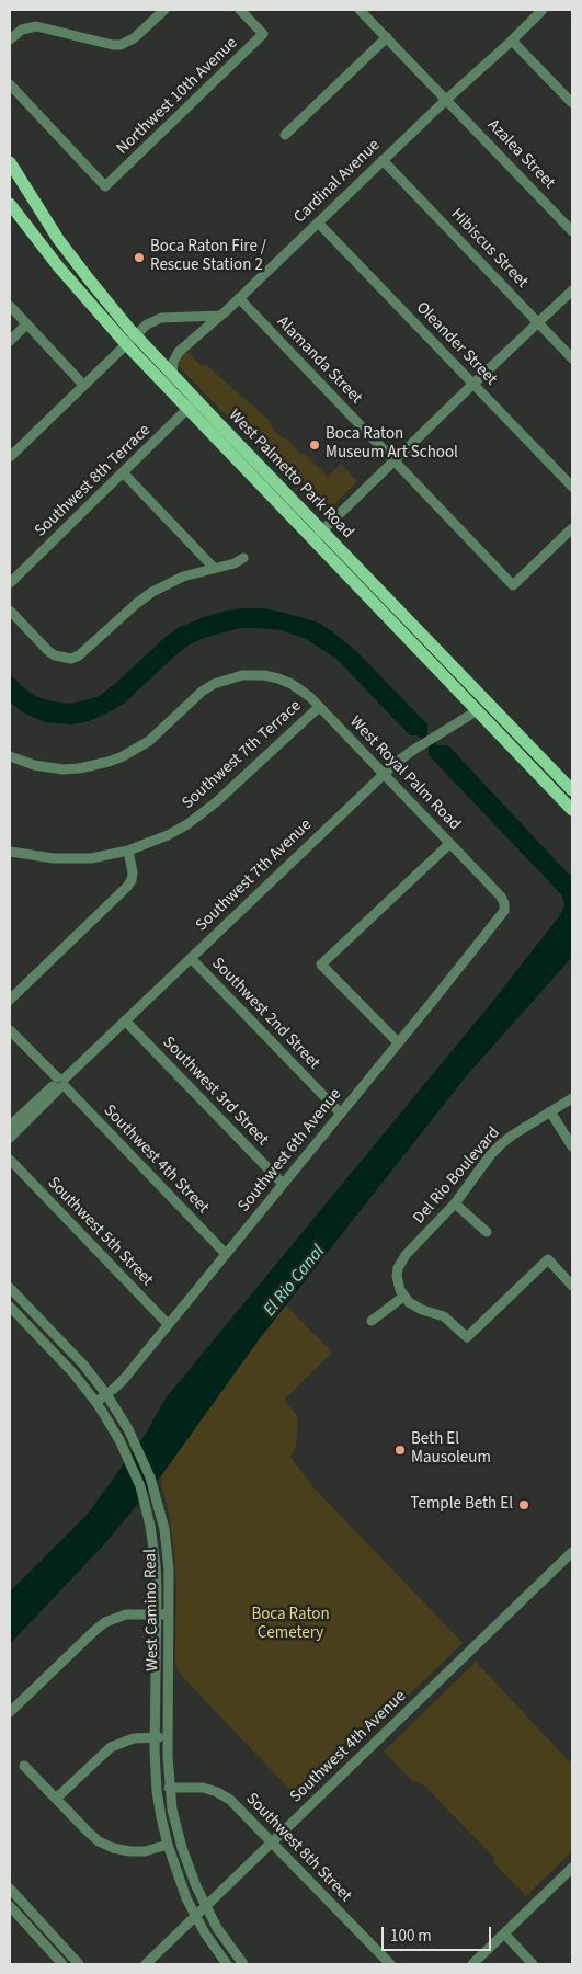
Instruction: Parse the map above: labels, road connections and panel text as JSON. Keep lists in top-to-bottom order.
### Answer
{
  "streets": {
    "main road": ["West Palmetto Park Road"],
    "street": [
      "Northwest 10th Avenue",
      "Azalea Street",
      "Cardinal Avenue",
      "Hibiscus Street",
      "Oleander Street",
      "Alamanda Street",
      "Southwest 8th Terrace",
      "Southwest 7th Terrace",
      "West Royal Palm Road",
      "Southwest 7th Avenue",
      "Southwest 2nd Street",
      "Southwest 3rd Street",
      "Southwest 6th Avenue",
      "Southwest 4th Street",
      "Del Rio Boulevard",
      "Southwest 5th Street",
      "West Camino Real",
      "Southwest 4th Avenue",
      "Southwest 8th Street"
    ]
  },
  "crossings": [
    ["Azalea Street", "Cardinal Avenue"],
    ["Cardinal Avenue", "Hibiscus Street"],
    ["Cardinal Avenue", "Oleander Street"],
    ["Cardinal Avenue", "Alamanda Street"],
    ["Cardinal Avenue", "West Palmetto Park Road"],
    ["West Palmetto Park Road", "Southwest 8th Terrace"],
    ["West Palmetto Park Road", "Southwest 7th Avenue"],
    ["Southwest 7th Terrace", "West Royal Palm Road"],
    ["West Royal Palm Road", "Southwest 7th Avenue"],
    ["West Royal Palm Road", "Southwest 6th Avenue"],
    ["Southwest 7th Avenue", "Southwest 2nd Street"],
    ["Southwest 7th Avenue", "Southwest 3rd Street"],
    ["Southwest 7th Avenue", "Southwest 4th Street"],
    ["Southwest 2nd Street", "Southwest 6th Avenue"],
    ["Southwest 3rd Street", "Southwest 6th Avenue"],
    ["Southwest 6th Avenue", "Southwest 4th Street"],
    ["Southwest 6th Avenue", "Southwest 5th Street"],
    ["Southwest 6th Avenue", "West Camino Real"],
    ["West Camino Real", "Southwest 4th Avenue"],
    ["West Camino Real", "Southwest 8th Street"],
    ["Southwest 4th Avenue", "Southwest 8th Street"]
  ],
  "water": ["El Rio Canal"],
  "parks": ["Boca Raton Cemetery"],
  "places": [
    "Boca Raton Fire / Rescue Station 2",
    "Boca Raton Museum Art School",
    "Beth El Mausoleum",
    "Temple Beth El"
  ],
  "scale_bar": "100 m"
}
